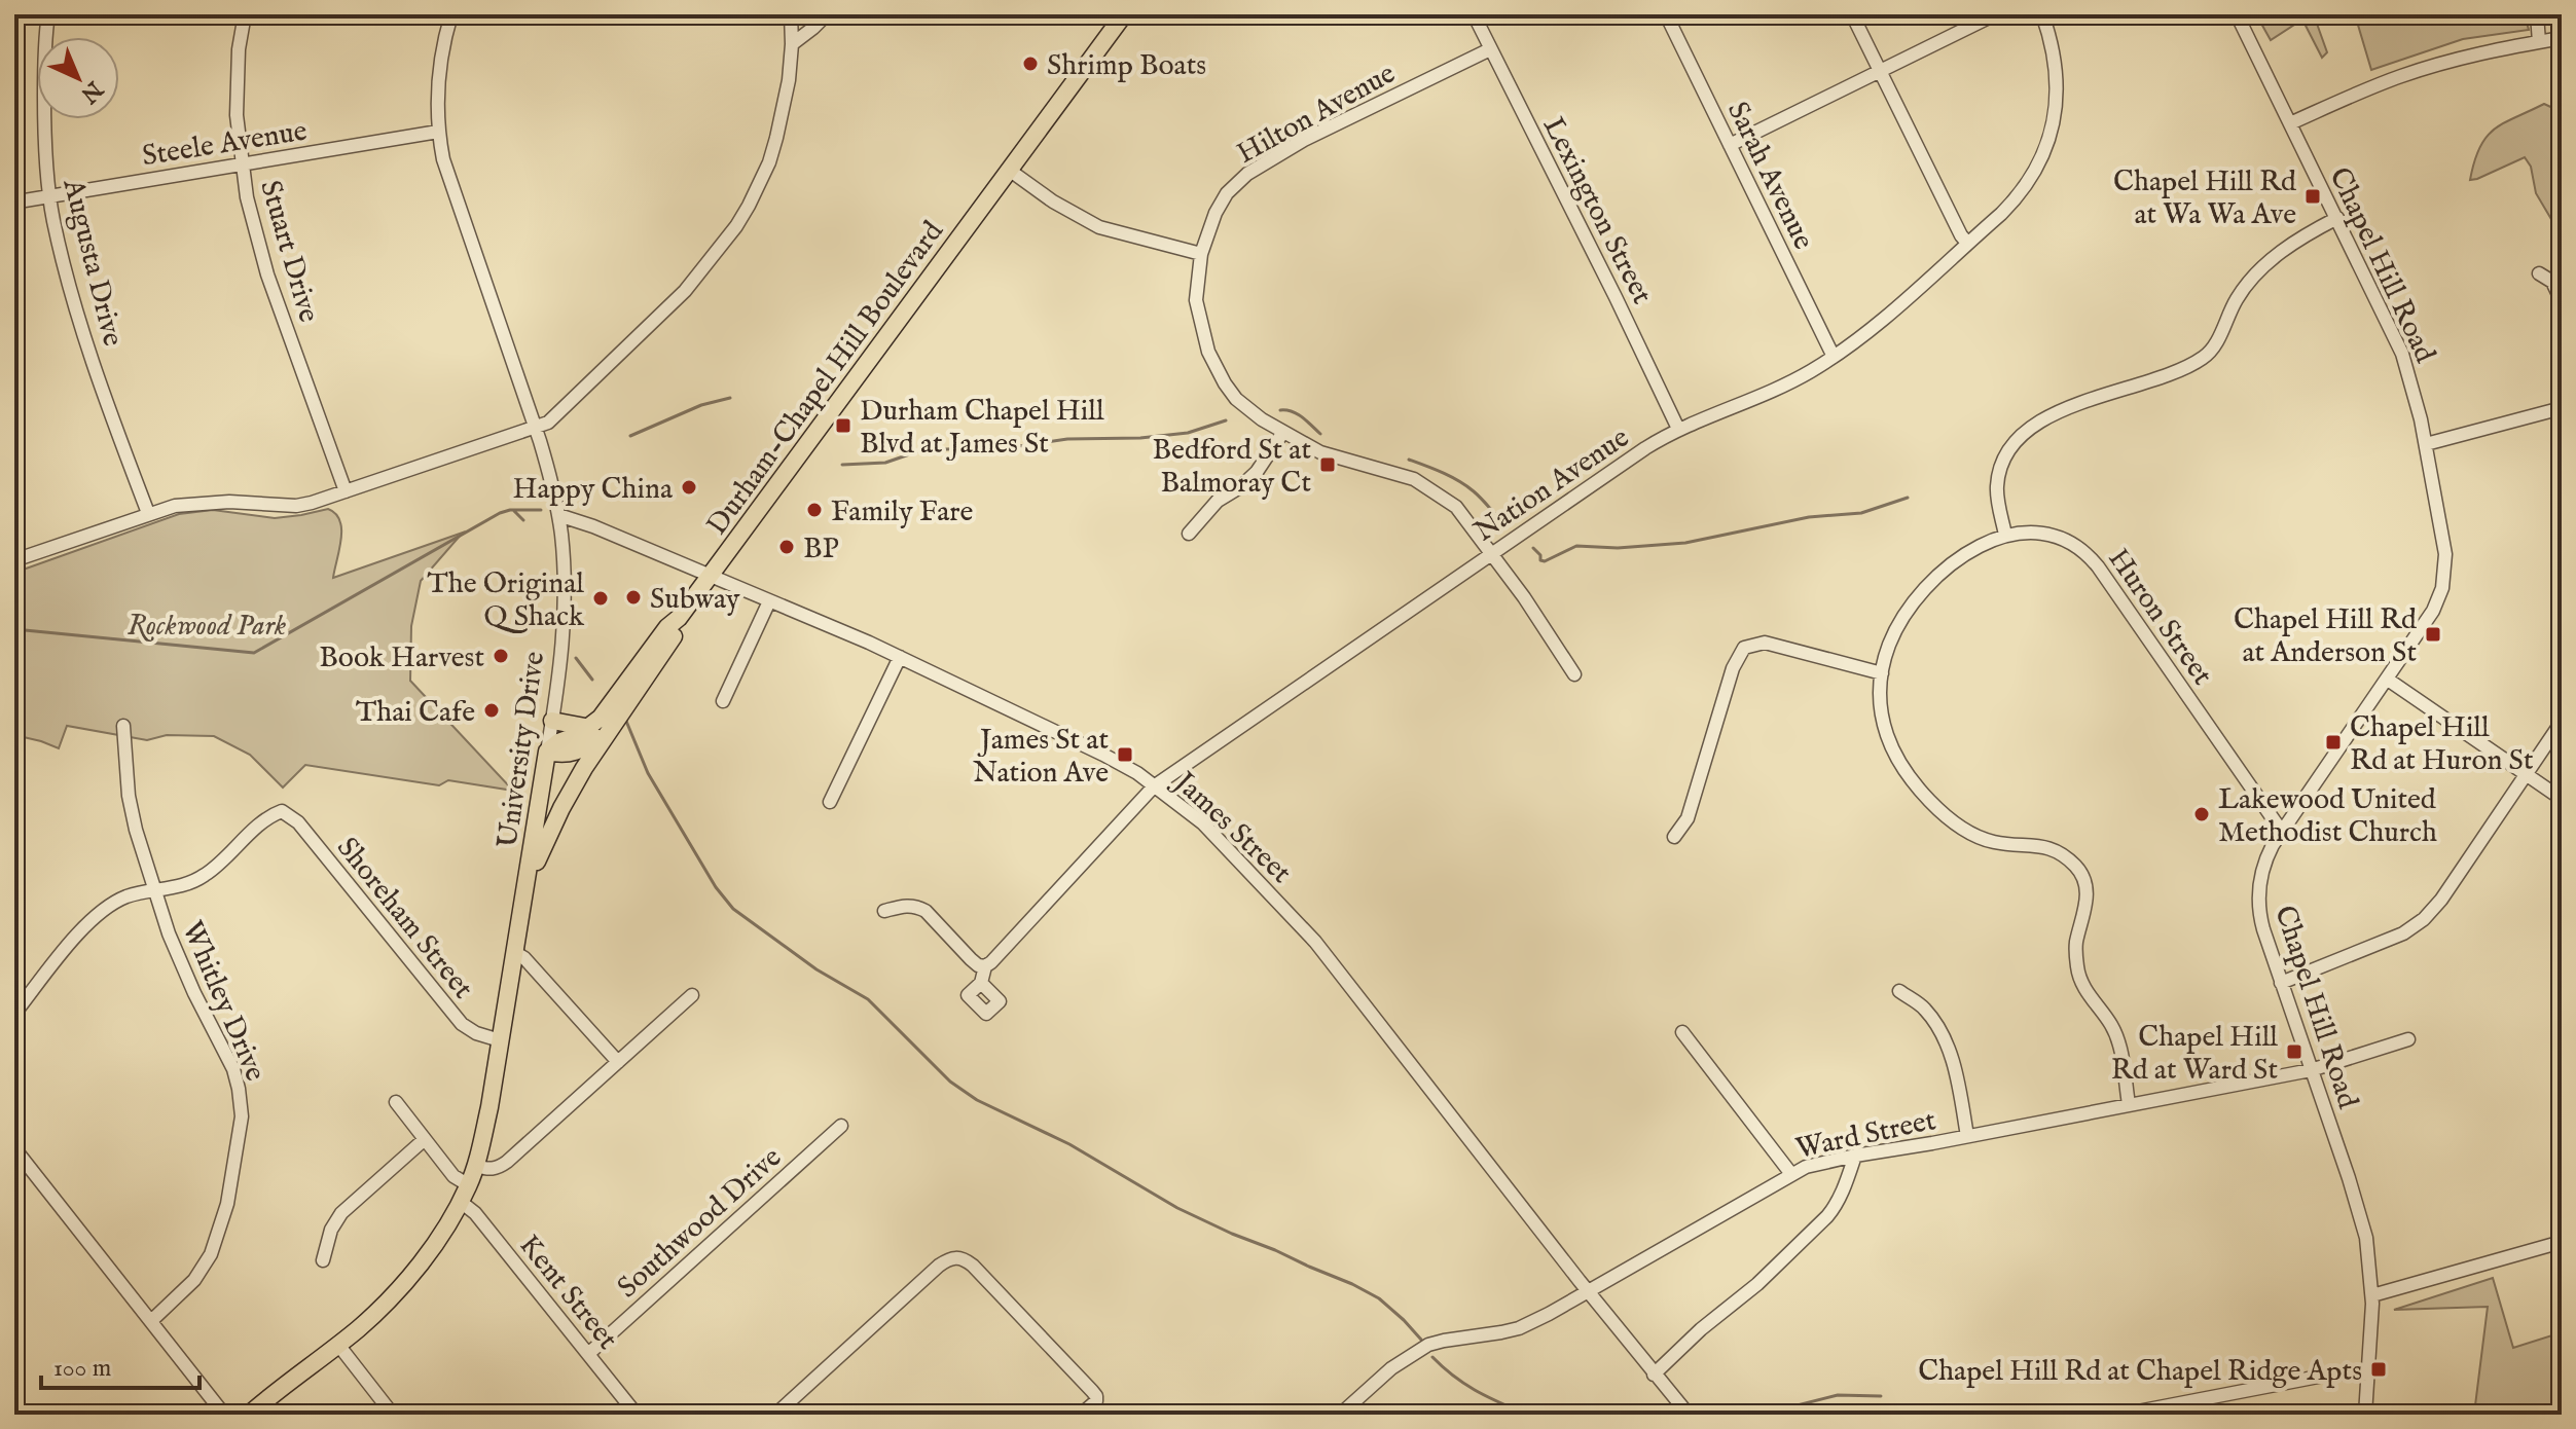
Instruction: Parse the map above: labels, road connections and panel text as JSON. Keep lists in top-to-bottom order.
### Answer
{
  "streets": {
    "main road": ["Durham-Chapel Hill Boulevard", "University Drive"],
    "street": [
      "Hilton Avenue",
      "Steele Avenue",
      "Sarah Avenue",
      "Lexington Street",
      "Stuart Drive",
      "Augusta Drive",
      "Chapel Hill Road",
      "Nation Avenue",
      "Huron Street",
      "James Street",
      "Shoreham Street",
      "Whitley Drive",
      "Ward Street",
      "Southwood Drive",
      "Kent Street"
    ]
  },
  "crossings": [
    ["Hilton Avenue", "Lexington Street"],
    ["Hilton Avenue", "Nation Avenue"],
    ["Steele Avenue", "Stuart Drive"],
    ["Steele Avenue", "Augusta Drive"],
    ["Steele Avenue", "University Drive"],
    ["Sarah Avenue", "Nation Avenue"],
    ["Lexington Street", "Nation Avenue"],
    ["Chapel Hill Road", "Huron Street"],
    ["Chapel Hill Road", "Ward Street"],
    ["Durham-Chapel Hill Boulevard", "University Drive"],
    ["Durham-Chapel Hill Boulevard", "James Street"],
    ["Nation Avenue", "James Street"],
    ["Huron Street", "Ward Street"],
    ["University Drive", "James Street"],
    ["University Drive", "Shoreham Street"],
    ["University Drive", "Kent Street"],
    ["James Street", "Ward Street"],
    ["Shoreham Street", "Whitley Drive"],
    ["Southwood Drive", "Kent Street"]
  ],
  "parks": ["Rockwood Park"],
  "places": {
    "other": [
      "Shrimp Boats",
      "Happy China",
      "Family Fare",
      "BP",
      "Subway",
      "The Original Q Shack",
      "Book Harvest",
      "Thai Cafe",
      "Lakewood United Methodist Church"
    ],
    "transit": [
      "Chapel Hill Rd at Wa Wa Ave",
      "Durham Chapel Hill Blvd at James St",
      "Bedford St at Balmoray Ct",
      "Chapel Hill Rd at Anderson St",
      "Chapel Hill Rd at Huron St",
      "James St at Nation Ave",
      "Chapel Hill Rd at Ward St",
      "Chapel Hill Rd at Chapel Ridge Apts"
    ]
  },
  "scale_bar": "100 m",
  "north": "bottom right"
}
